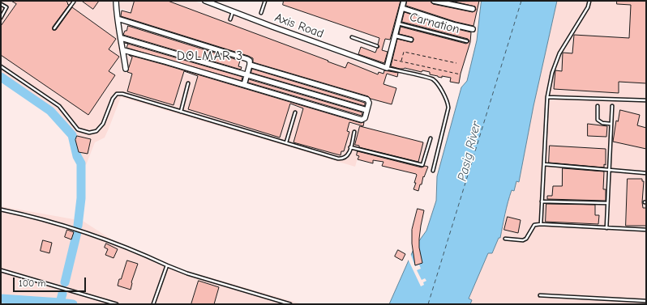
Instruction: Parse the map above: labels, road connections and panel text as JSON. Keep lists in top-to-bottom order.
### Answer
{
  "streets": {
    "street": ["Axis Road"],
    "lane": ["Carnation"]
  },
  "districts": ["DOLMAR 3"],
  "water": ["Pasig River"],
  "scale_bar": "100 m"
}
